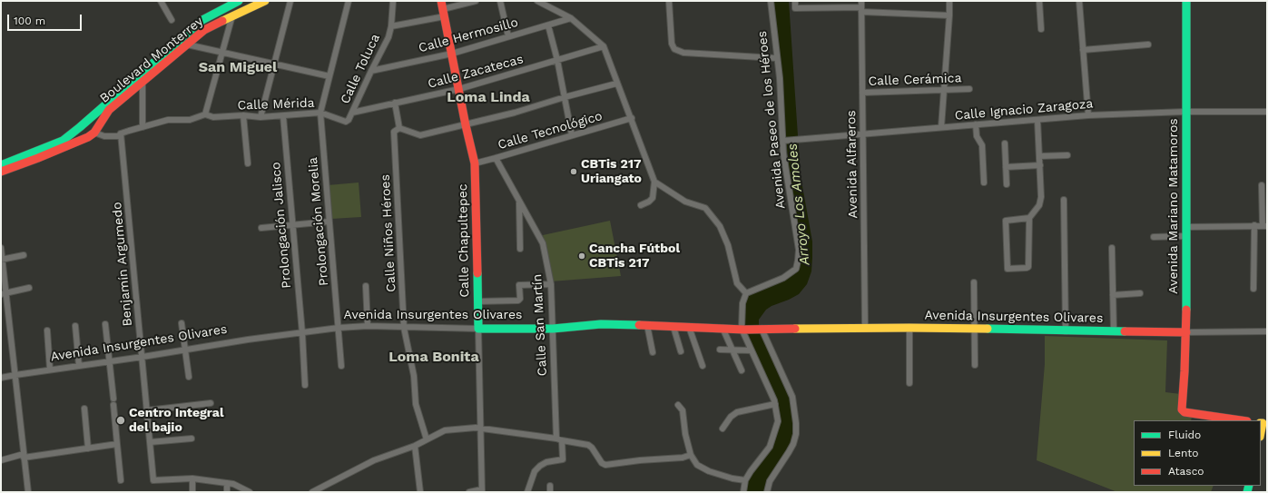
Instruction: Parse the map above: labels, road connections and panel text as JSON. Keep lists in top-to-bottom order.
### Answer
{
  "streets": {
    "street": [
      "Calle Hermosillo",
      "Boulevard Monterrey",
      "Calle Toluca",
      "Calle Zacatecas",
      "Calle Cerámica",
      "Calle Mérida",
      "Calle Ignacio Zaragoza",
      "Avenida Paseo de los Héroes",
      "Calle Tecnológico",
      "Avenida Alfareros",
      "Avenida Mariano Matamoros",
      "Prolongación Morelia",
      "Prolongación Jalisco",
      "Calle Niños Héroes",
      "Calle Chapultepec",
      "Benjamín Argumedo",
      "Avenida Insurgentes Olivares",
      "Calle San Martín"
    ]
  },
  "crossings": [
    ["Calle Hermosillo", "Calle Toluca"],
    ["Calle Hermosillo", "Calle Chapultepec"],
    ["Calle Toluca", "Calle Zacatecas"],
    ["Calle Toluca", "Calle Mérida"],
    ["Calle Zacatecas", "Calle Chapultepec"],
    ["Calle Cerámica", "Avenida Alfareros"],
    ["Calle Mérida", "Prolongación Morelia"],
    ["Calle Mérida", "Prolongación Jalisco"],
    ["Calle Ignacio Zaragoza", "Avenida Paseo de los Héroes"],
    ["Calle Ignacio Zaragoza", "Avenida Alfareros"],
    ["Calle Ignacio Zaragoza", "Avenida Mariano Matamoros"],
    ["Calle Tecnológico", "Calle Chapultepec"],
    ["Calle Tecnológico", "Calle San Martín"],
    ["Avenida Alfareros", "Avenida Insurgentes Olivares"],
    ["Avenida Mariano Matamoros", "Avenida Insurgentes Olivares"],
    ["Prolongación Morelia", "Avenida Insurgentes Olivares"],
    ["Prolongación Jalisco", "Avenida Insurgentes Olivares"],
    ["Calle Niños Héroes", "Avenida Insurgentes Olivares"],
    ["Calle Chapultepec", "Avenida Insurgentes Olivares"],
    ["Benjamín Argumedo", "Avenida Insurgentes Olivares"],
    ["Avenida Insurgentes Olivares", "Calle San Martín"]
  ],
  "districts": ["San Miguel", "Loma Linda", "Loma Bonita"],
  "water": ["Arroyo Los Amoles"],
  "places": ["CBTis 217 Uriangato", "Cancha Fútbol CBTis 217", "Centro Integral del bajio"],
  "legend": ["Fluido", "Lento", "Atasco"],
  "scale_bar": "100 m"
}
